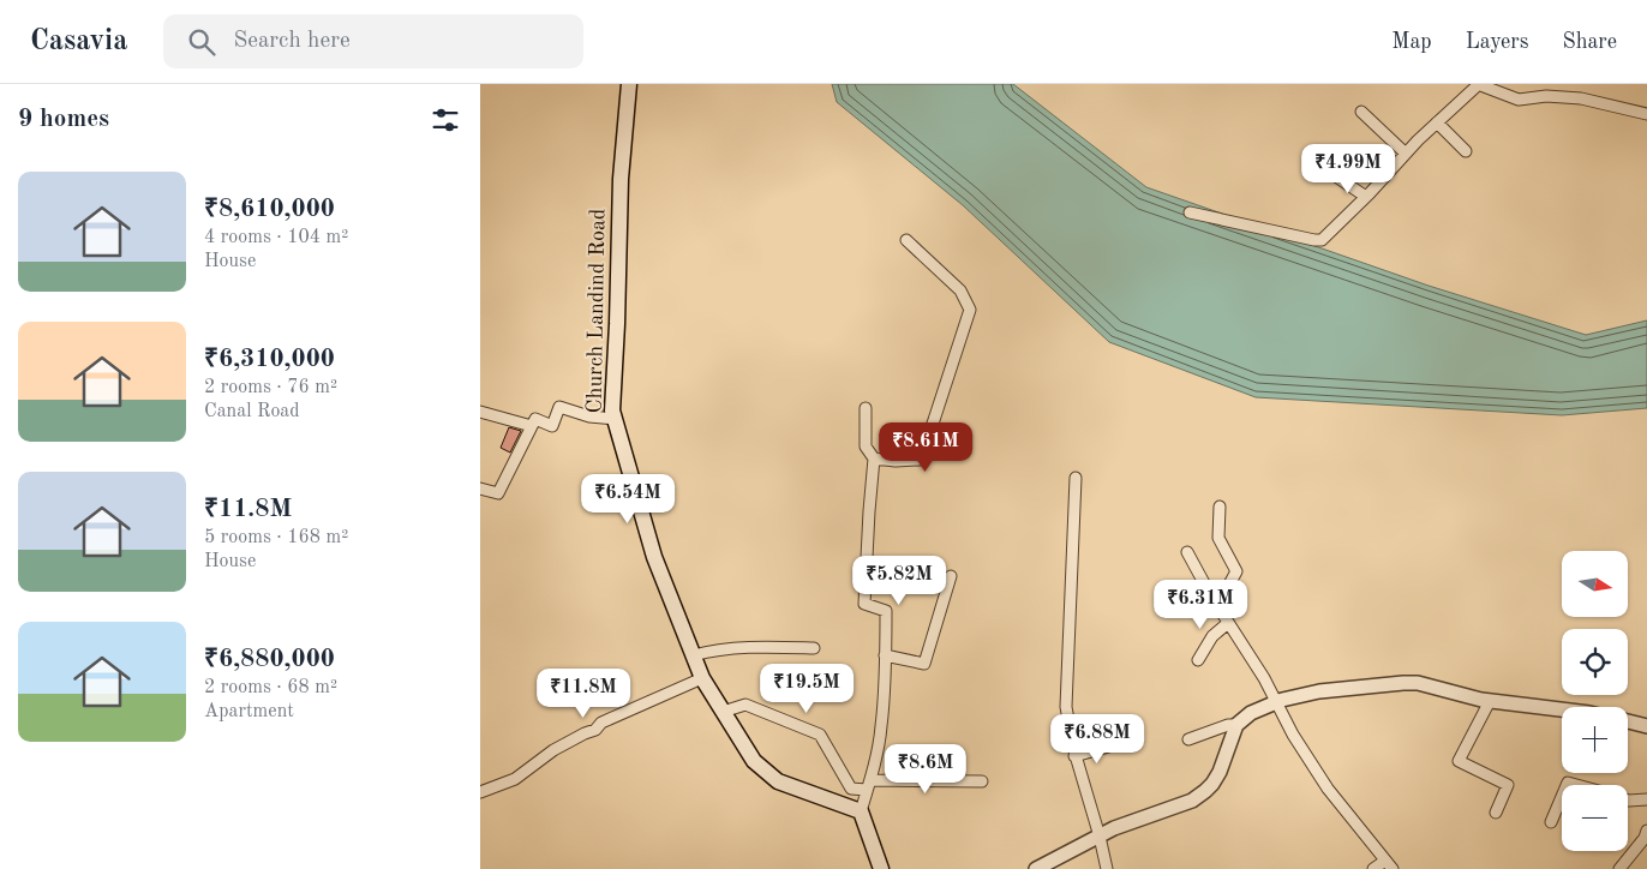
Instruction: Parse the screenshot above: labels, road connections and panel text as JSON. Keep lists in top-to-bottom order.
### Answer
{
  "streets": {
    "main road": ["Church Landind Road"]
  },
  "north": "right",
  "page": {
    "header": "Casavia",
    "search": "Search here",
    "nav": ["Map", "Layers", "Share"],
    "heading": "9 homes",
    "price": [
      "₹4.99M",
      "₹8.61M",
      "₹6.54M",
      "₹5.82M",
      "₹6.31M",
      "₹19.5M",
      "₹11.8M",
      "₹6.88M",
      "₹8.6M"
    ],
    "list": [
      {
        "name": "₹8,610,000",
        "note": "4 rooms · 104 m² · House"
      },
      {
        "name": "₹6,310,000",
        "note": "2 rooms · 76 m² · Canal Road"
      },
      {
        "name": "₹11.8M",
        "note": "5 rooms · 168 m² · House"
      },
      {
        "name": "₹6,880,000",
        "note": "2 rooms · 68 m² · Apartment"
      }
    ],
    "map_buttons": ["+", "−"]
  }
}
